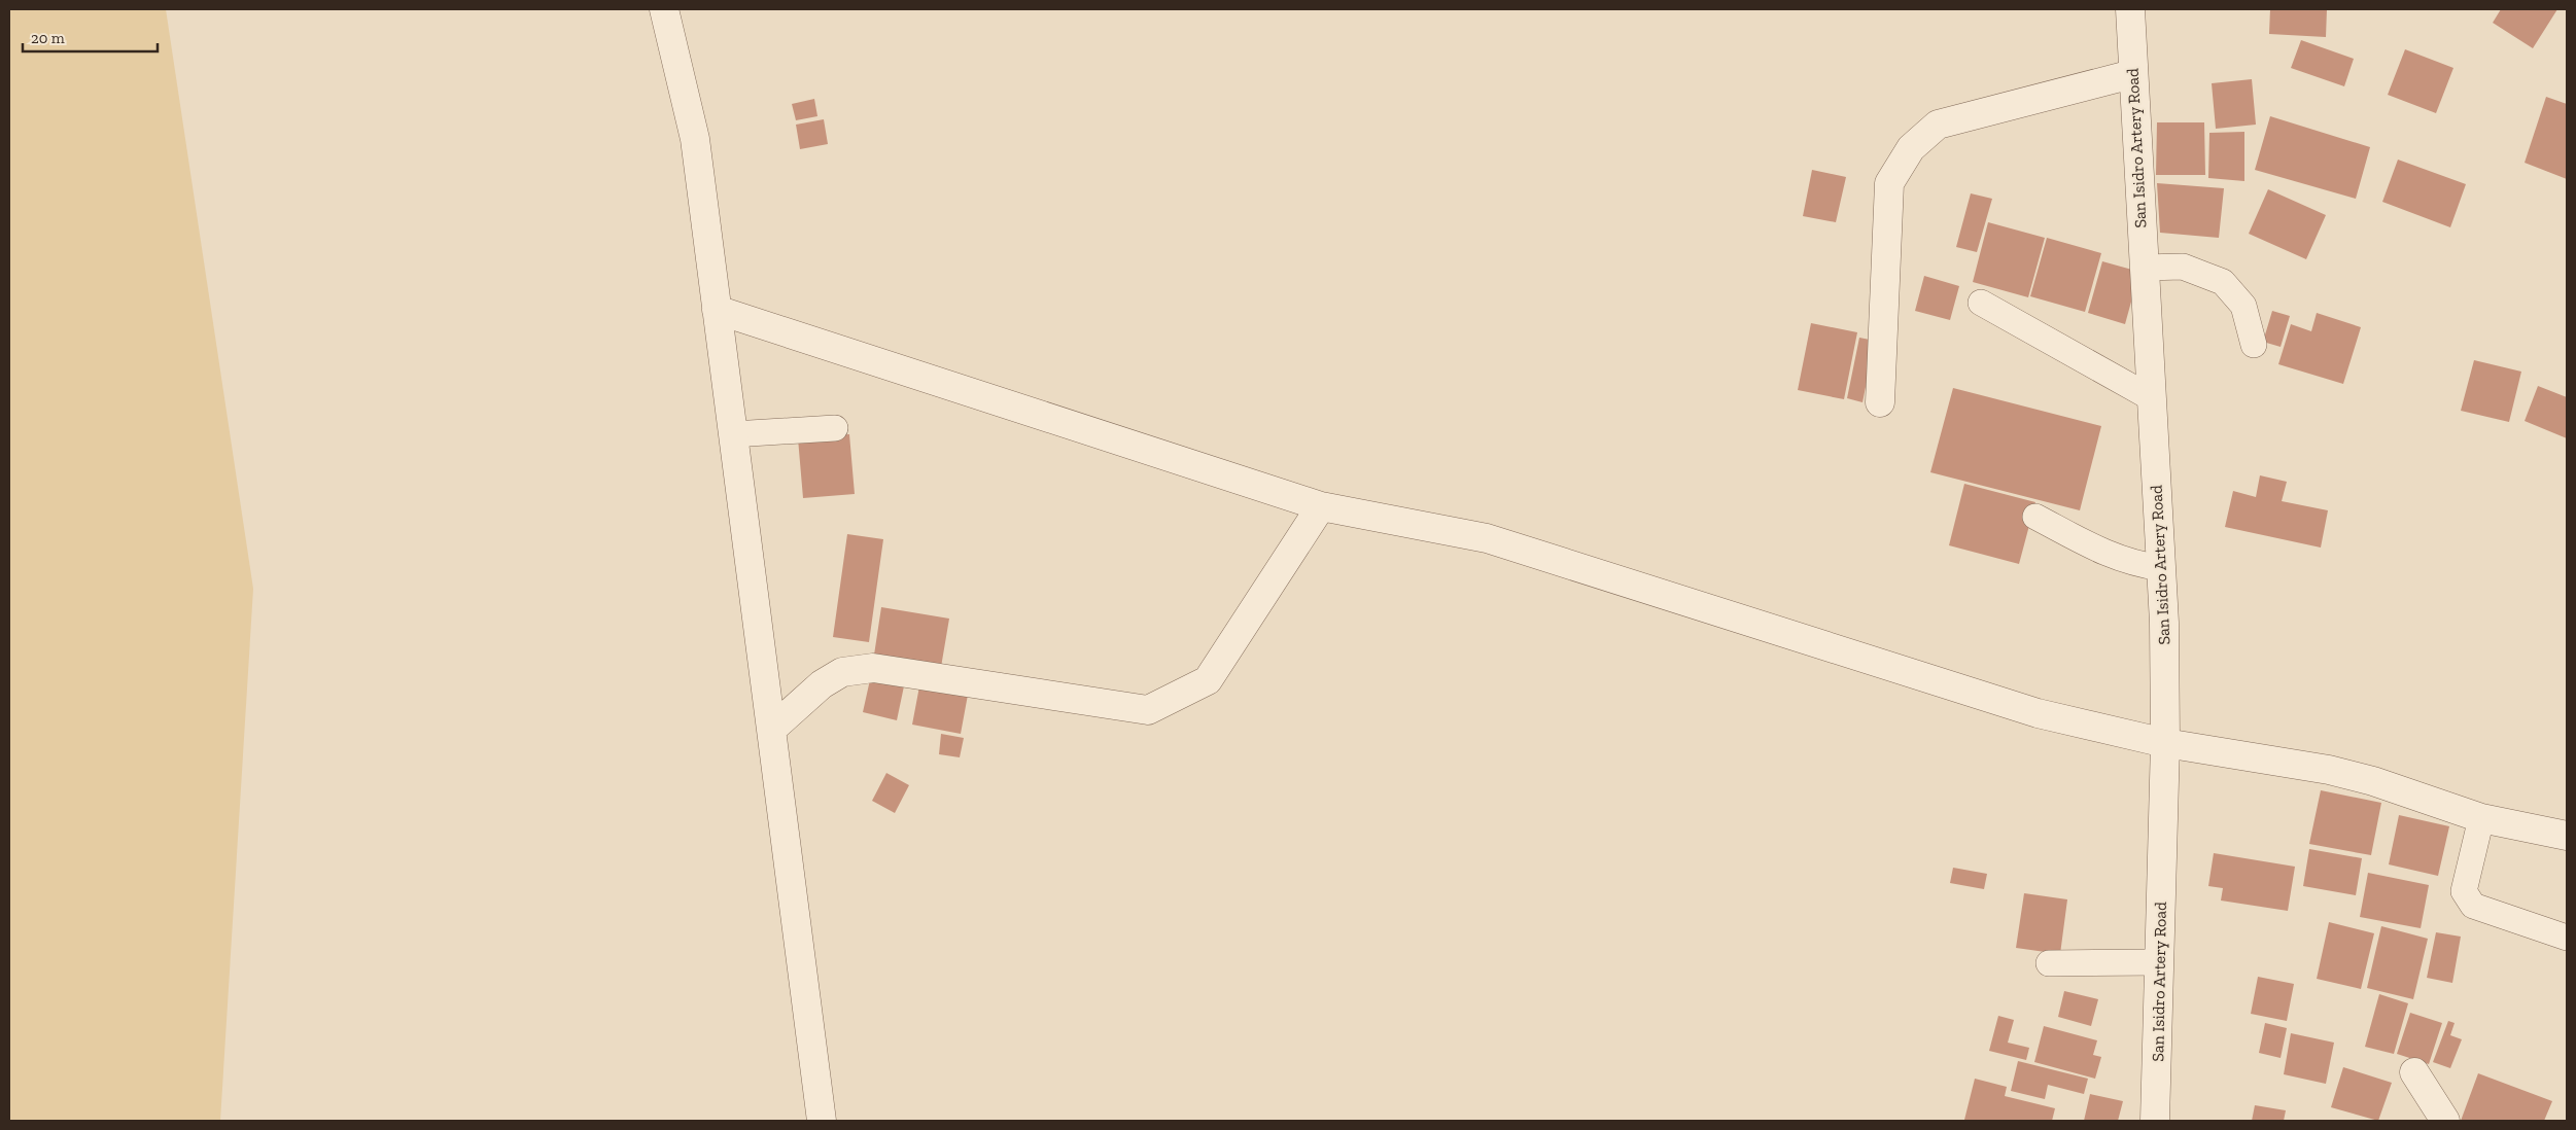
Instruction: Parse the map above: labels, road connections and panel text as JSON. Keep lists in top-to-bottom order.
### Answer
{
  "streets": {
    "street": ["San Isidro Artery Road"]
  },
  "scale_bar": "20 m"
}
